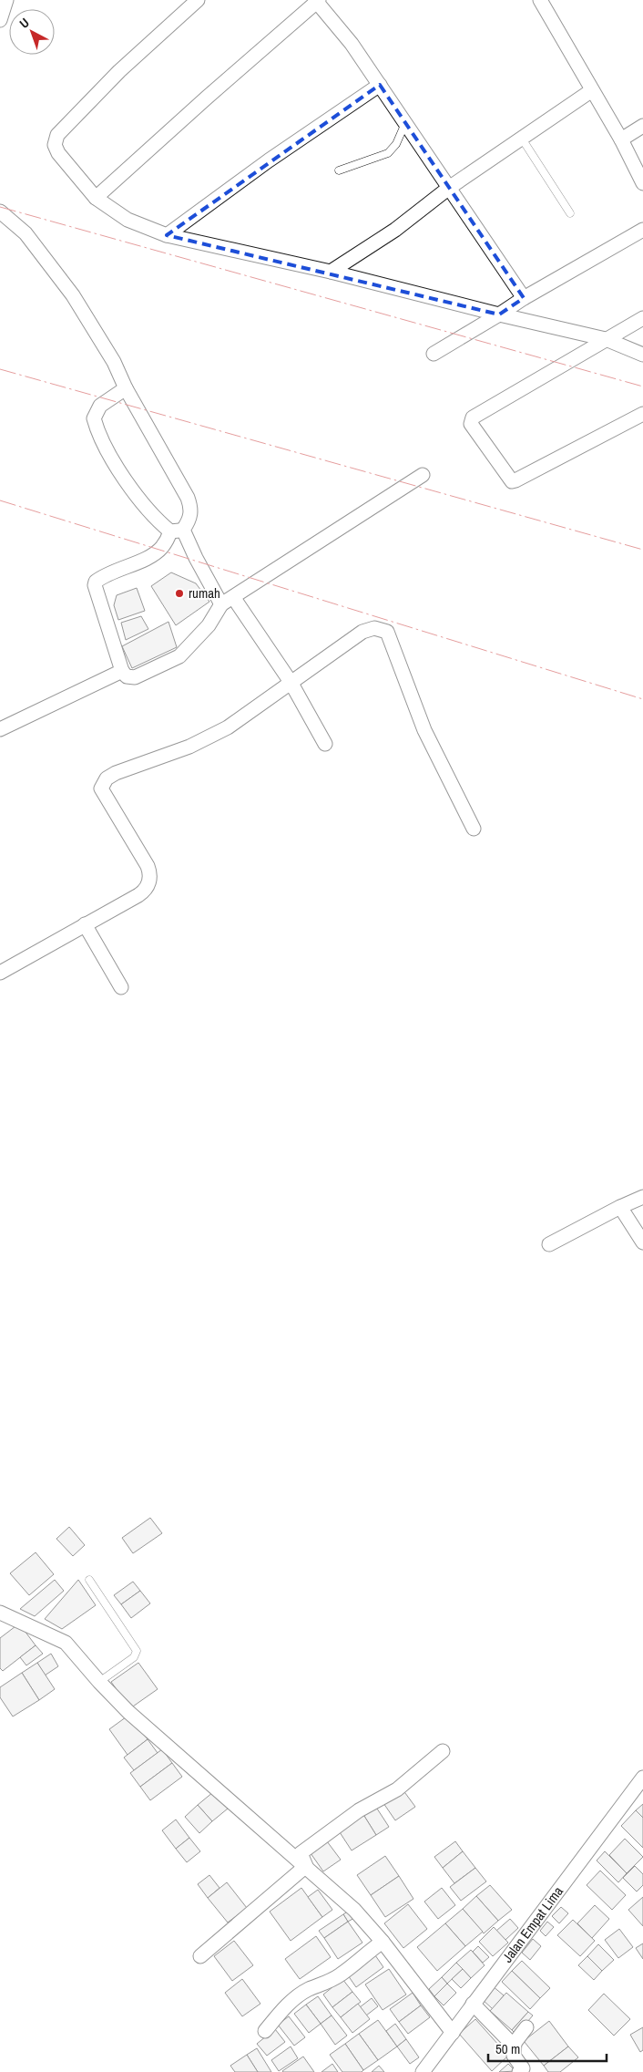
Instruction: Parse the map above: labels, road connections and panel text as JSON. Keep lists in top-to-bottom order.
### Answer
{
  "streets": {
    "street": ["Jalan Empat Lima"]
  },
  "places": ["rumah"],
  "scale_bar": "50 m",
  "north": "top left"
}
